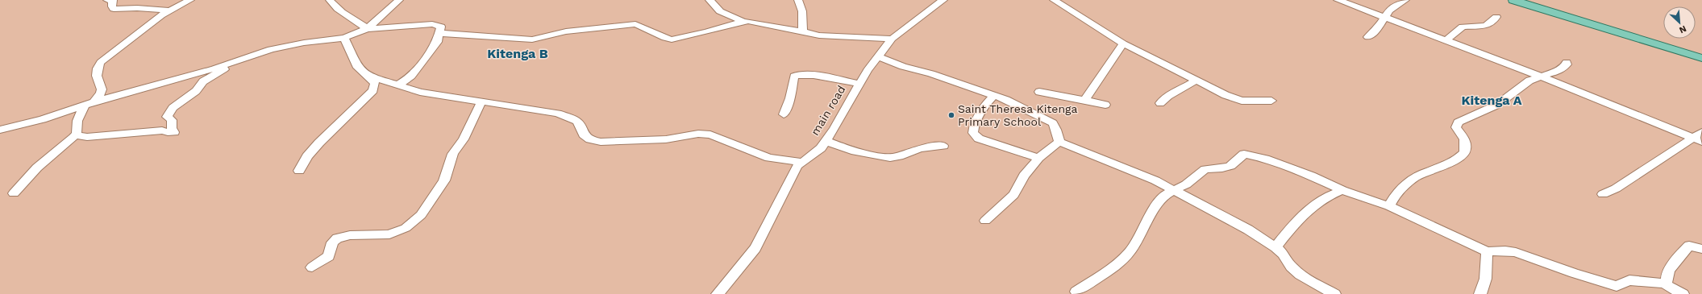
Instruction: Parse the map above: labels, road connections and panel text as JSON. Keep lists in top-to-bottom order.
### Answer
{
  "streets": {
    "street": ["main road"]
  },
  "districts": ["Kitenga B", "Kitenga A"],
  "places": ["Saint Theresa Kitenga Primary School"],
  "north": "bottom right"
}
